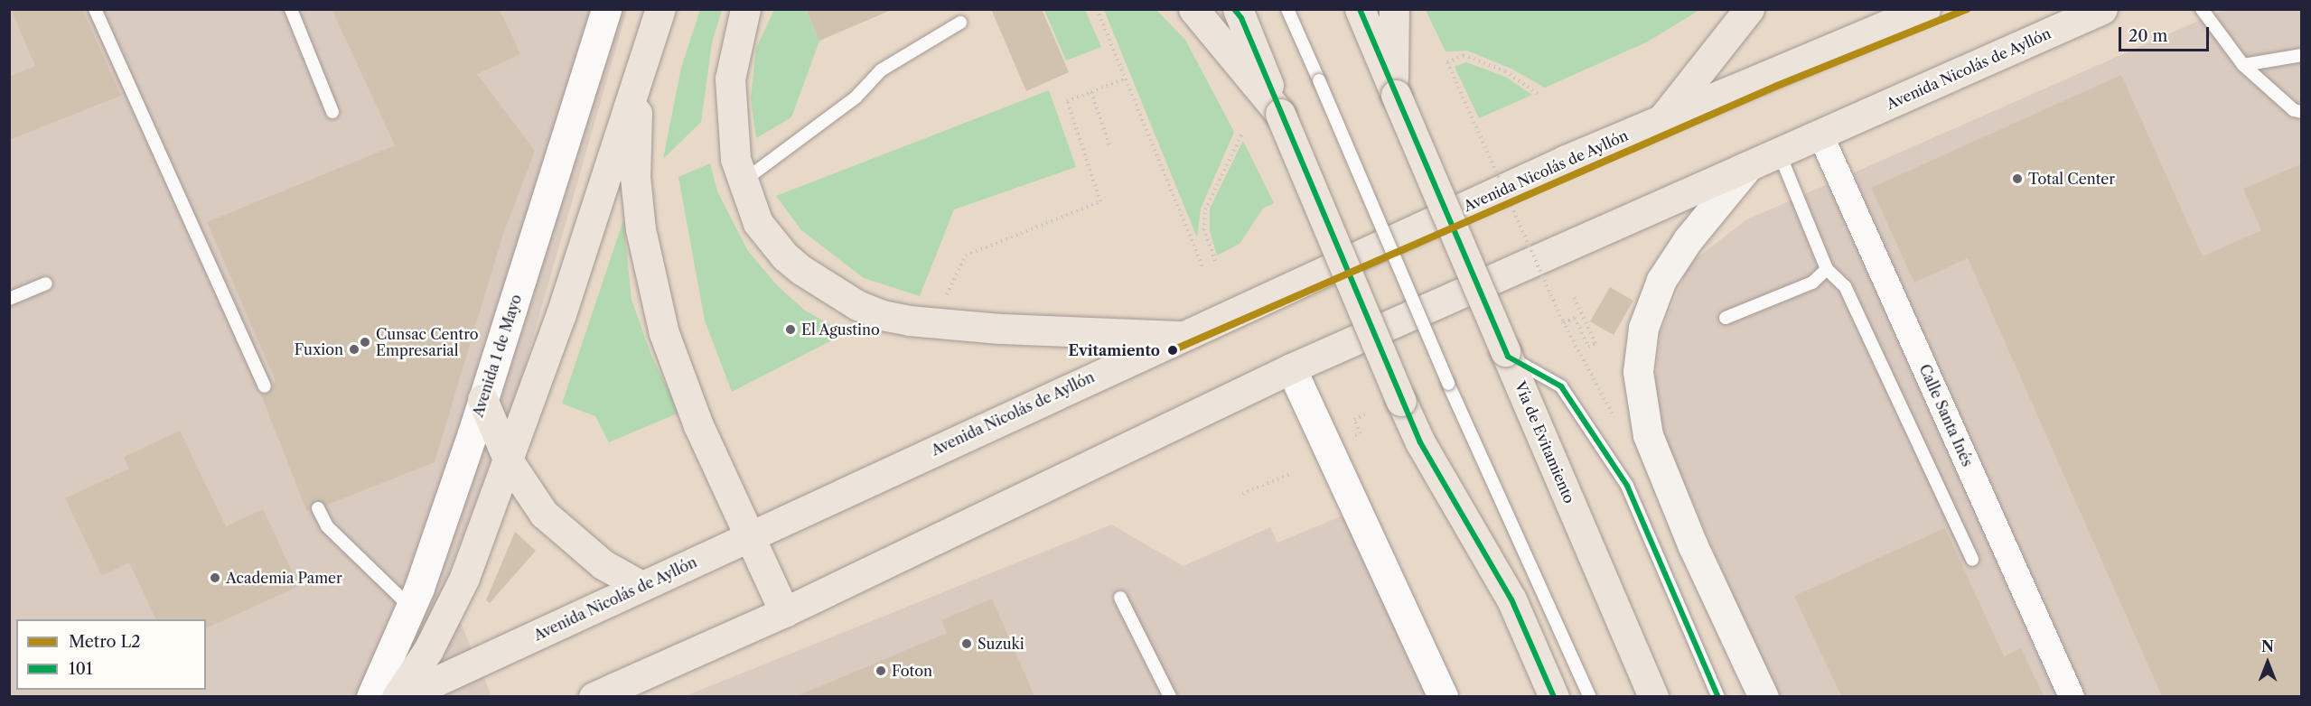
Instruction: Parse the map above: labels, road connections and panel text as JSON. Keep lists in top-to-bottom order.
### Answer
{
  "streets": {
    "main road": ["Avenida Nicolás de Ayllón", "Vía de Evitamiento"],
    "street": ["Avenida 1 de Mayo", "Calle Santa Inés"]
  },
  "crossings": [
    ["Avenida Nicolás de Ayllón", "Calle Santa Inés"]
  ],
  "places": [
    "Total Center",
    "El Agustino",
    "Cunsac Centro Empresarial",
    "Fuxion",
    "Evitamiento",
    "Academia Pamer",
    "Suzuki",
    "Foton"
  ],
  "lines": ["metro line L2", "transit line 101"],
  "legend": ["Metro L2", "101"],
  "scale_bar": "20 m",
  "north": "top"
}
